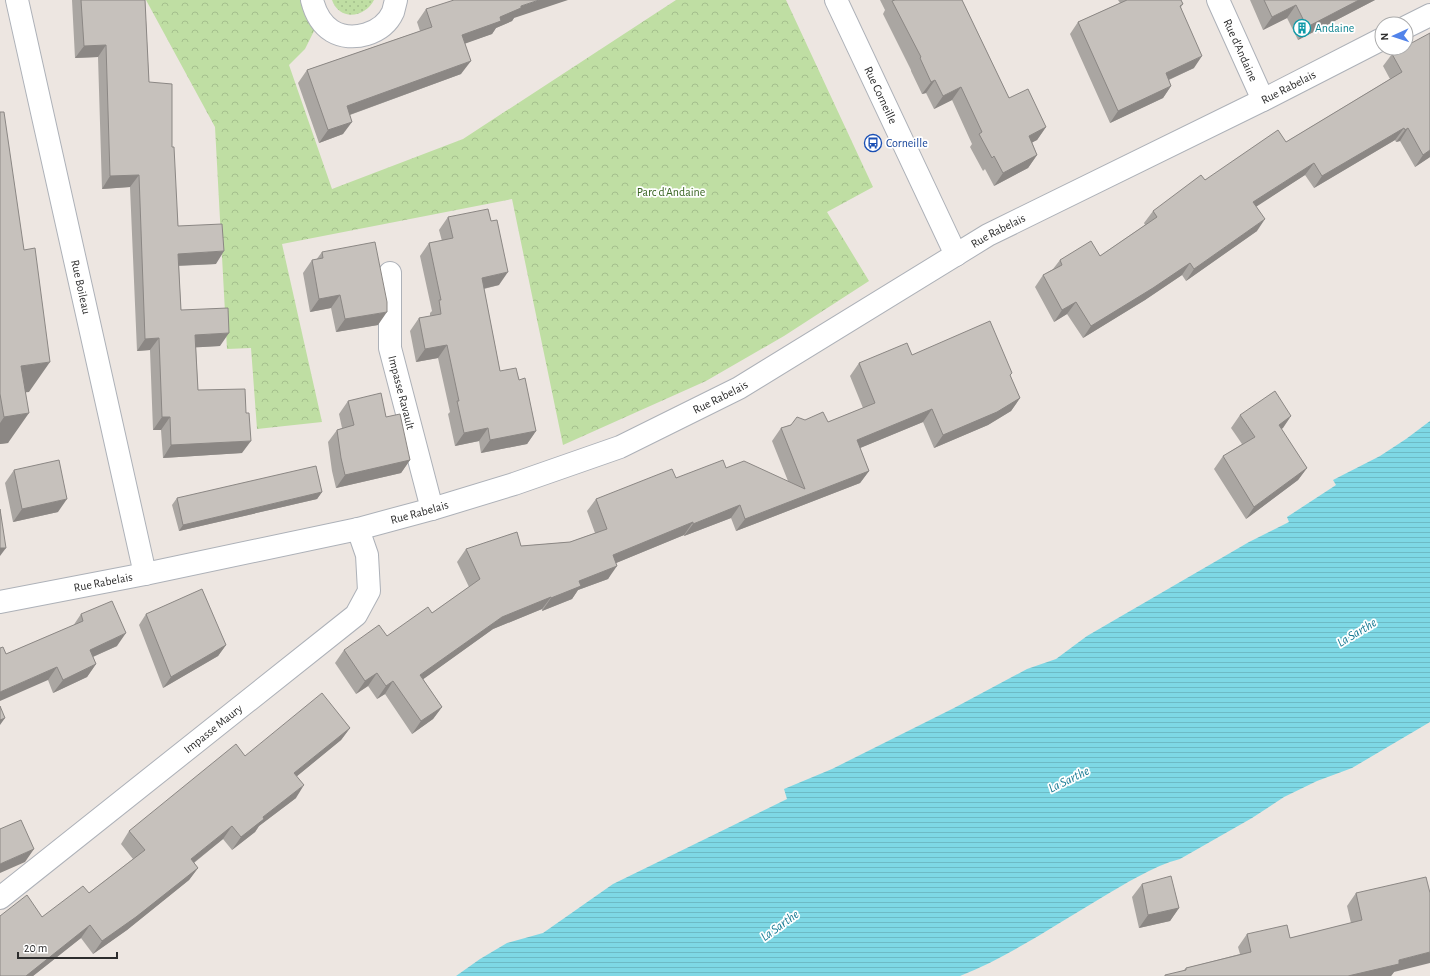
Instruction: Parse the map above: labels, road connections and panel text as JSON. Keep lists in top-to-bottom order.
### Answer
{
  "streets": {
    "street": [
      "Rue d'Andaine",
      "Rue Rabelais",
      "Rue Corneille",
      "Rue Boileau",
      "Impasse Ravault",
      "Impasse Maury"
    ]
  },
  "crossings": [
    ["Rue d'Andaine", "Rue Rabelais"],
    ["Rue Rabelais", "Rue Corneille"],
    ["Rue Rabelais", "Rue Boileau"],
    ["Rue Rabelais", "Impasse Ravault"],
    ["Rue Rabelais", "Impasse Maury"]
  ],
  "water": ["La Sarthe"],
  "parks": ["Parc d'Andaine"],
  "places": {
    "building": ["Andaine"],
    "bus stop": ["Corneille"]
  },
  "scale_bar": "20 m",
  "north": "left"
}
